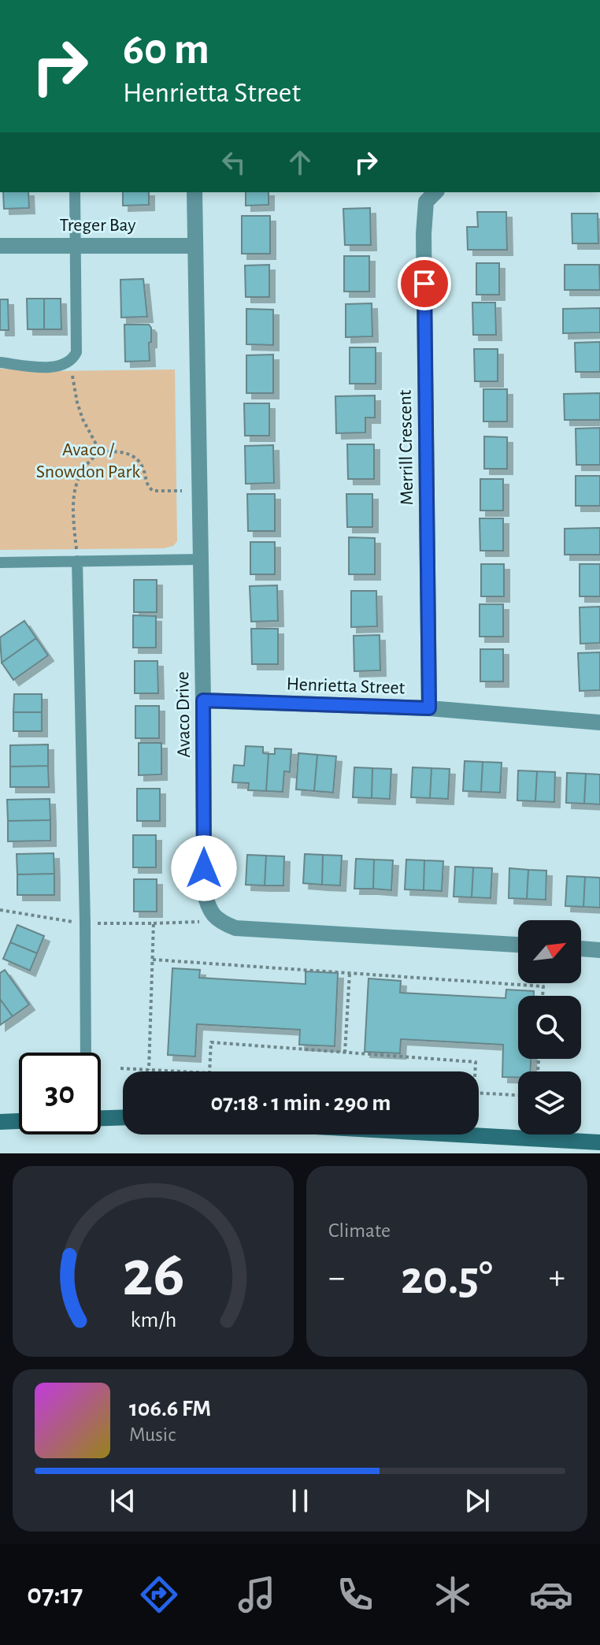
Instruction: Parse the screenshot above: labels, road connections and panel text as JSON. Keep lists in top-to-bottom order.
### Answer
{
  "streets": {
    "street": [
      "Treger Bay",
      "Merrill Crescent",
      "Henrietta Street",
      "Avaco Drive"
    ]
  },
  "crossings": [
    ["Treger Bay", "Avaco Drive"],
    ["Merrill Crescent", "Henrietta Street"],
    ["Henrietta Street", "Avaco Drive"]
  ],
  "parks": ["Avaco / Snowdon Park"],
  "north": "top right",
  "page": {
    "turn": ["60 m", "Henrietta Street"],
    "limit": "30",
    "trip": "07:18 · 1 min · 290 m",
    "tile": "Climate",
    "heat": ["−", "20.5°", "+"],
    "song": ["106.6 FM", "Music"],
    "tabs": "07:17",
    "gauge": ["26", "km/h"]
  }
}
